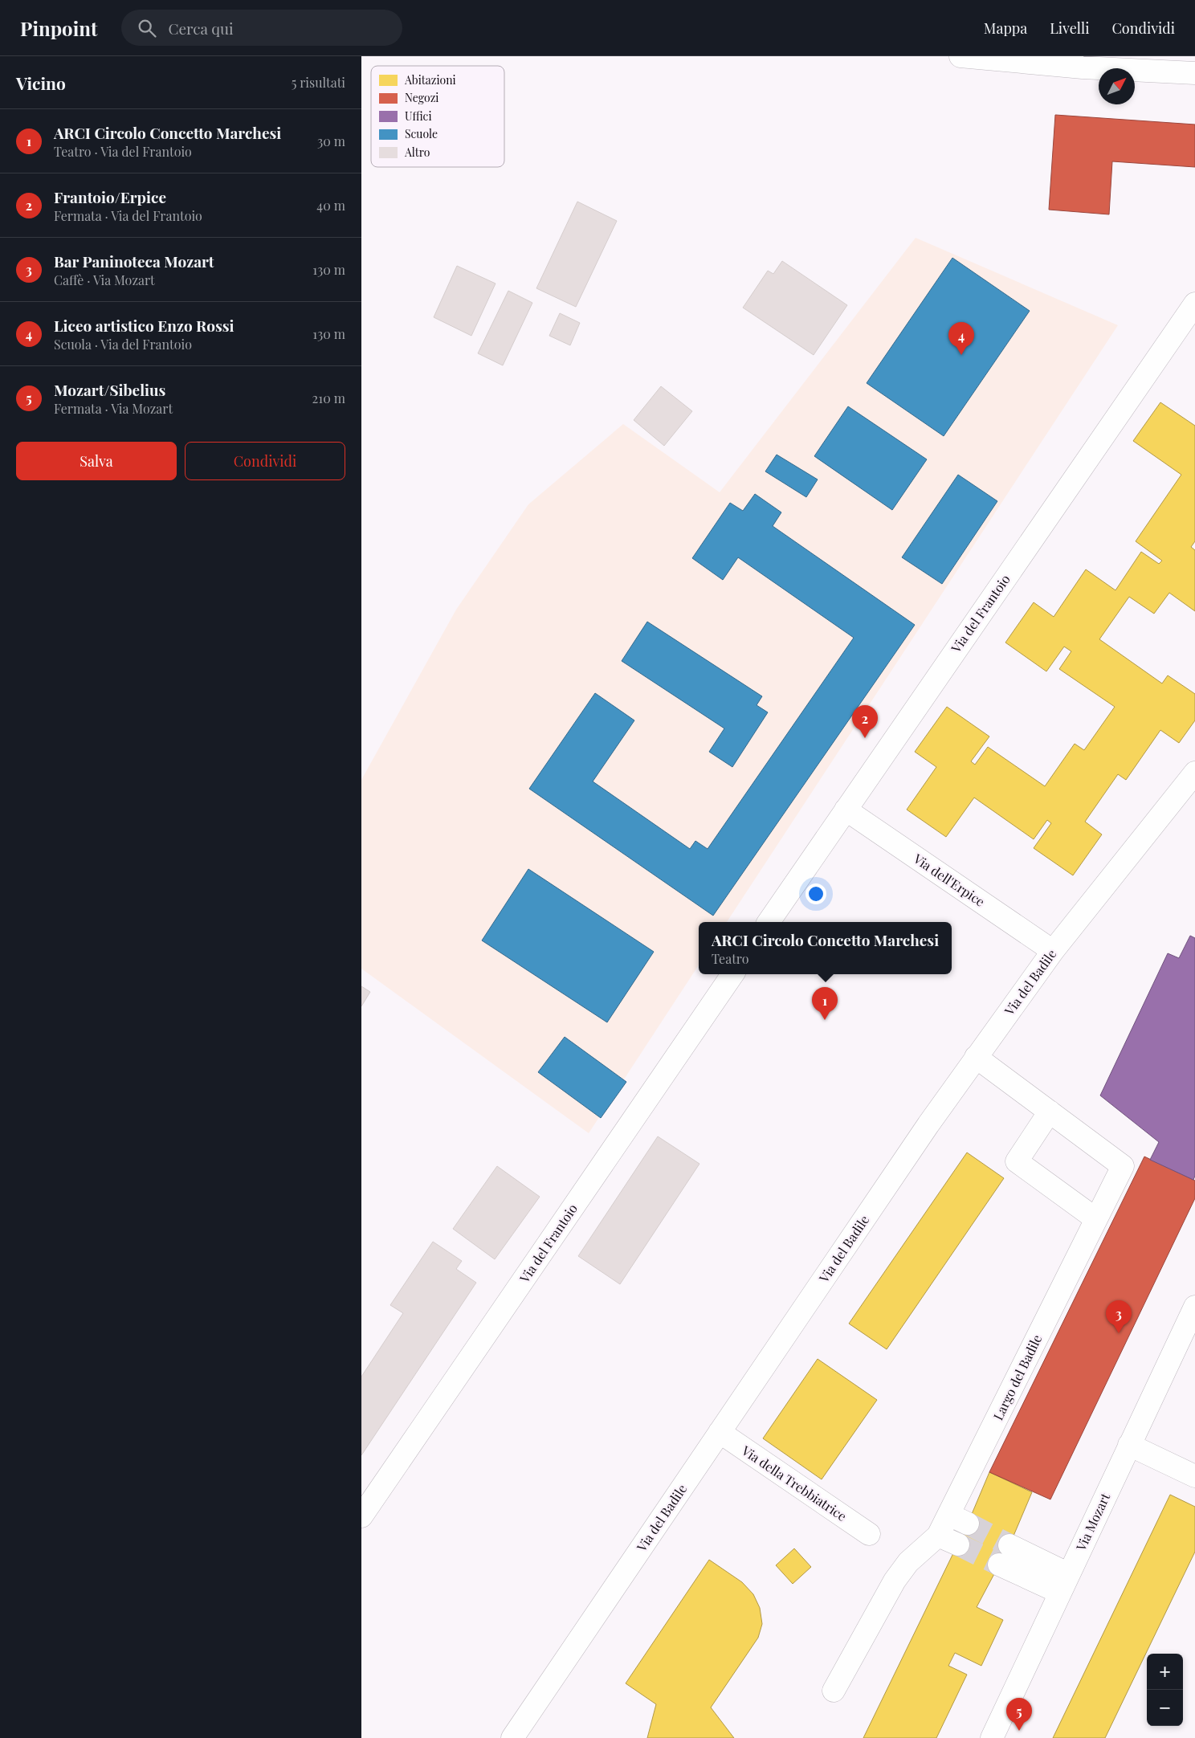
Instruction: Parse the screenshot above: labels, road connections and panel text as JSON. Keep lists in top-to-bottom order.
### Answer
{
  "streets": {
    "street": [
      "Via del Frantoio",
      "Via dell'Erpice",
      "Via del Badile",
      "Largo del Badile",
      "Via della Trebbiatrice",
      "Via Mozart"
    ]
  },
  "crossings": [
    ["Via del Frantoio", "Via dell'Erpice"],
    ["Via dell'Erpice", "Via del Badile"],
    ["Via del Badile", "Largo del Badile"],
    ["Via del Badile", "Via della Trebbiatrice"]
  ],
  "legend": [
    "Abitazioni",
    "Negozi",
    "Uffici",
    "Scuole",
    "Altro"
  ],
  "north": "top right",
  "page": {
    "header": "Pinpoint",
    "search": "Cerca qui",
    "nav": ["Mappa", "Livelli", "Condividi"],
    "heading": ["Vicino", "5 risultati"],
    "list": [
      {
        "mark": "1",
        "name": "ARCI Circolo Concetto Marchesi",
        "note": "Teatro · Via del Frantoio",
        "value": "30 m"
      },
      {
        "mark": "2",
        "name": "Frantoio/Erpice",
        "note": "Fermata · Via del Frantoio",
        "value": "40 m"
      },
      {
        "mark": "3",
        "name": "Bar Paninoteca Mozart",
        "note": "Caffè · Via Mozart",
        "value": "130 m"
      },
      {
        "mark": "4",
        "name": "Liceo artistico Enzo Rossi",
        "note": "Scuola · Via del Frantoio",
        "value": "130 m"
      },
      {
        "mark": "5",
        "name": "Mozart/Sibelius",
        "note": "Fermata · Via Mozart",
        "value": "210 m"
      }
    ],
    "pins": [
      "4",
      "2",
      "1",
      "3",
      "5"
    ],
    "buttons": ["Salva", "Condividi"],
    "popup": ["ARCI Circolo Concetto Marchesi", "Teatro"],
    "map_buttons": ["+", "−"]
  }
}
